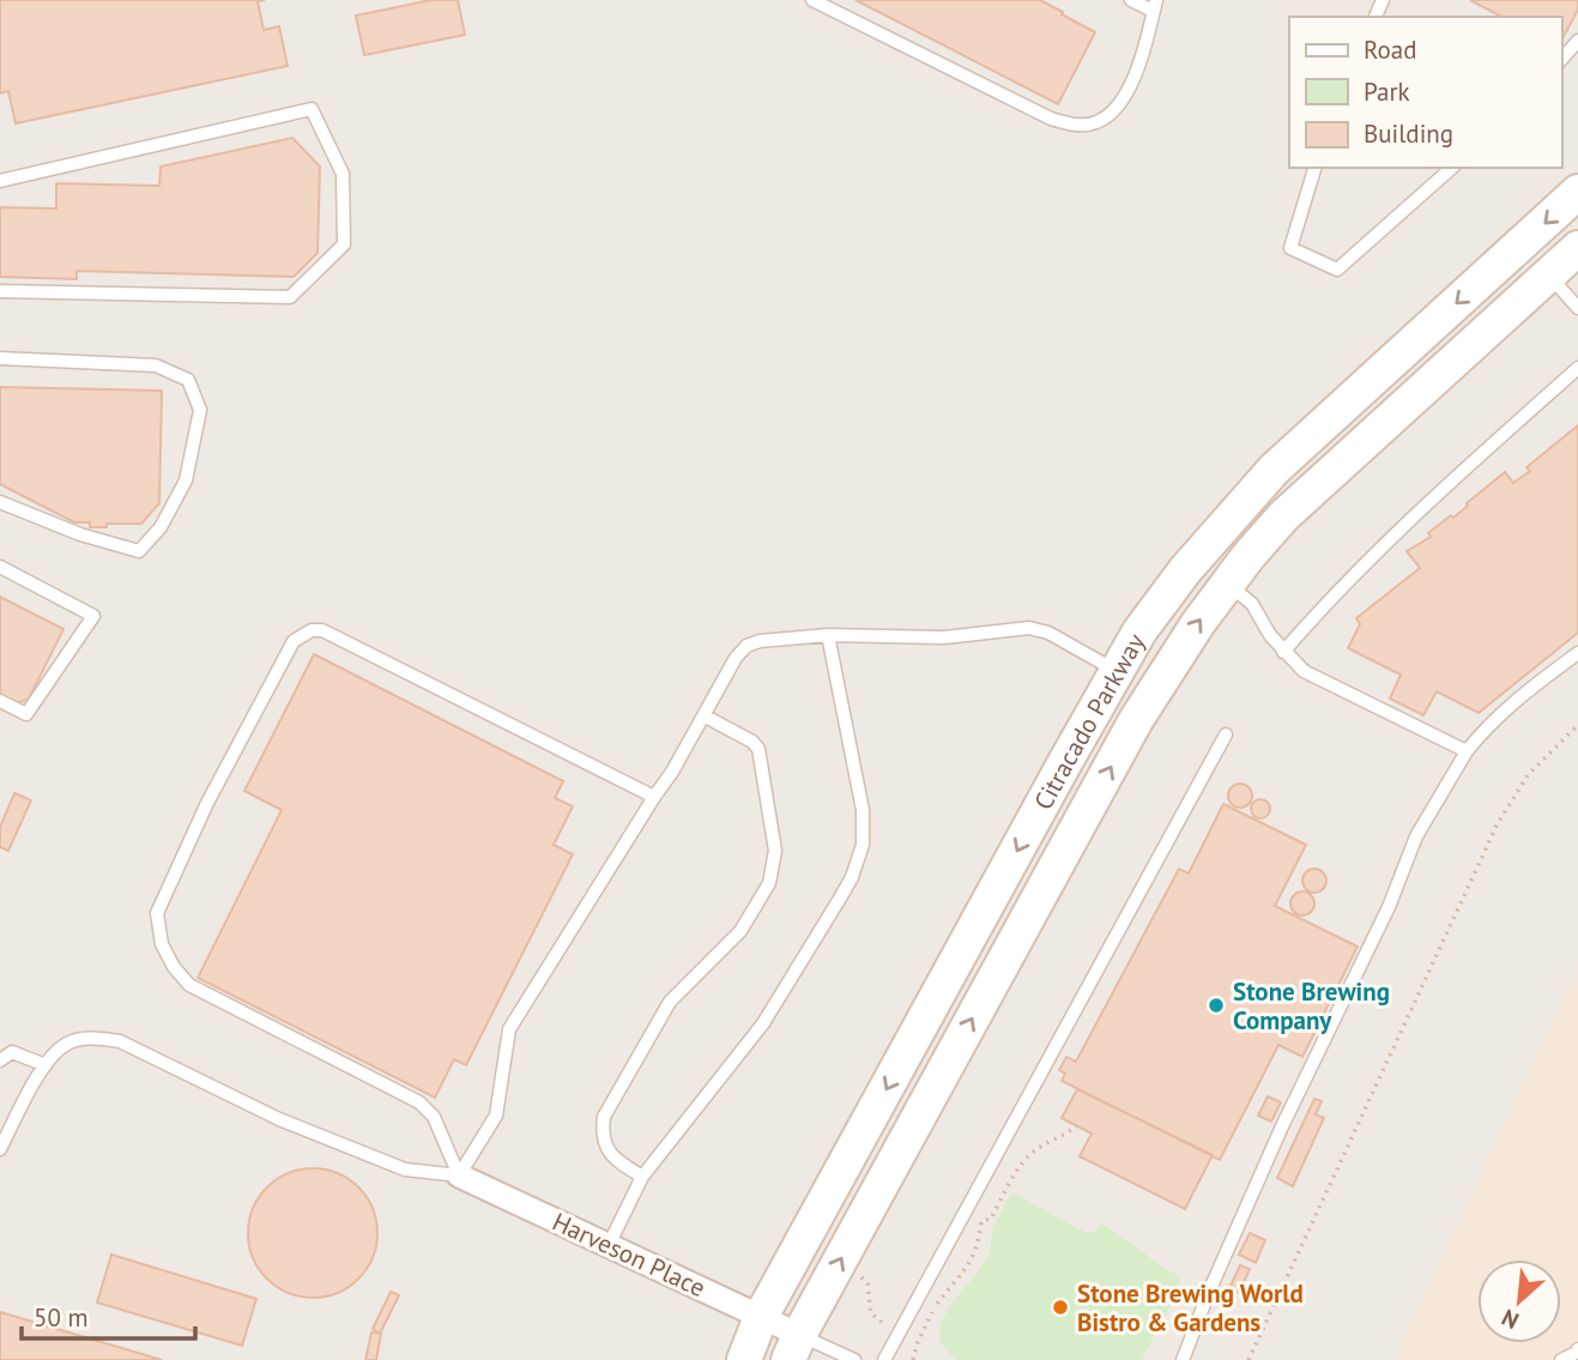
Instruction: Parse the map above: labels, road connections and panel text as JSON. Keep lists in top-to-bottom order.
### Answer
{
  "streets": {
    "main road": ["Citracado Parkway"],
    "street": ["Harveson Place"]
  },
  "crossings": [
    ["Citracado Parkway", "Harveson Place"]
  ],
  "places": ["Stone Brewing Company", "Stone Brewing World Bistro & Gardens"],
  "legend": ["Road", "Park", "Building"],
  "scale_bar": "50 m",
  "north": "bottom left"
}
